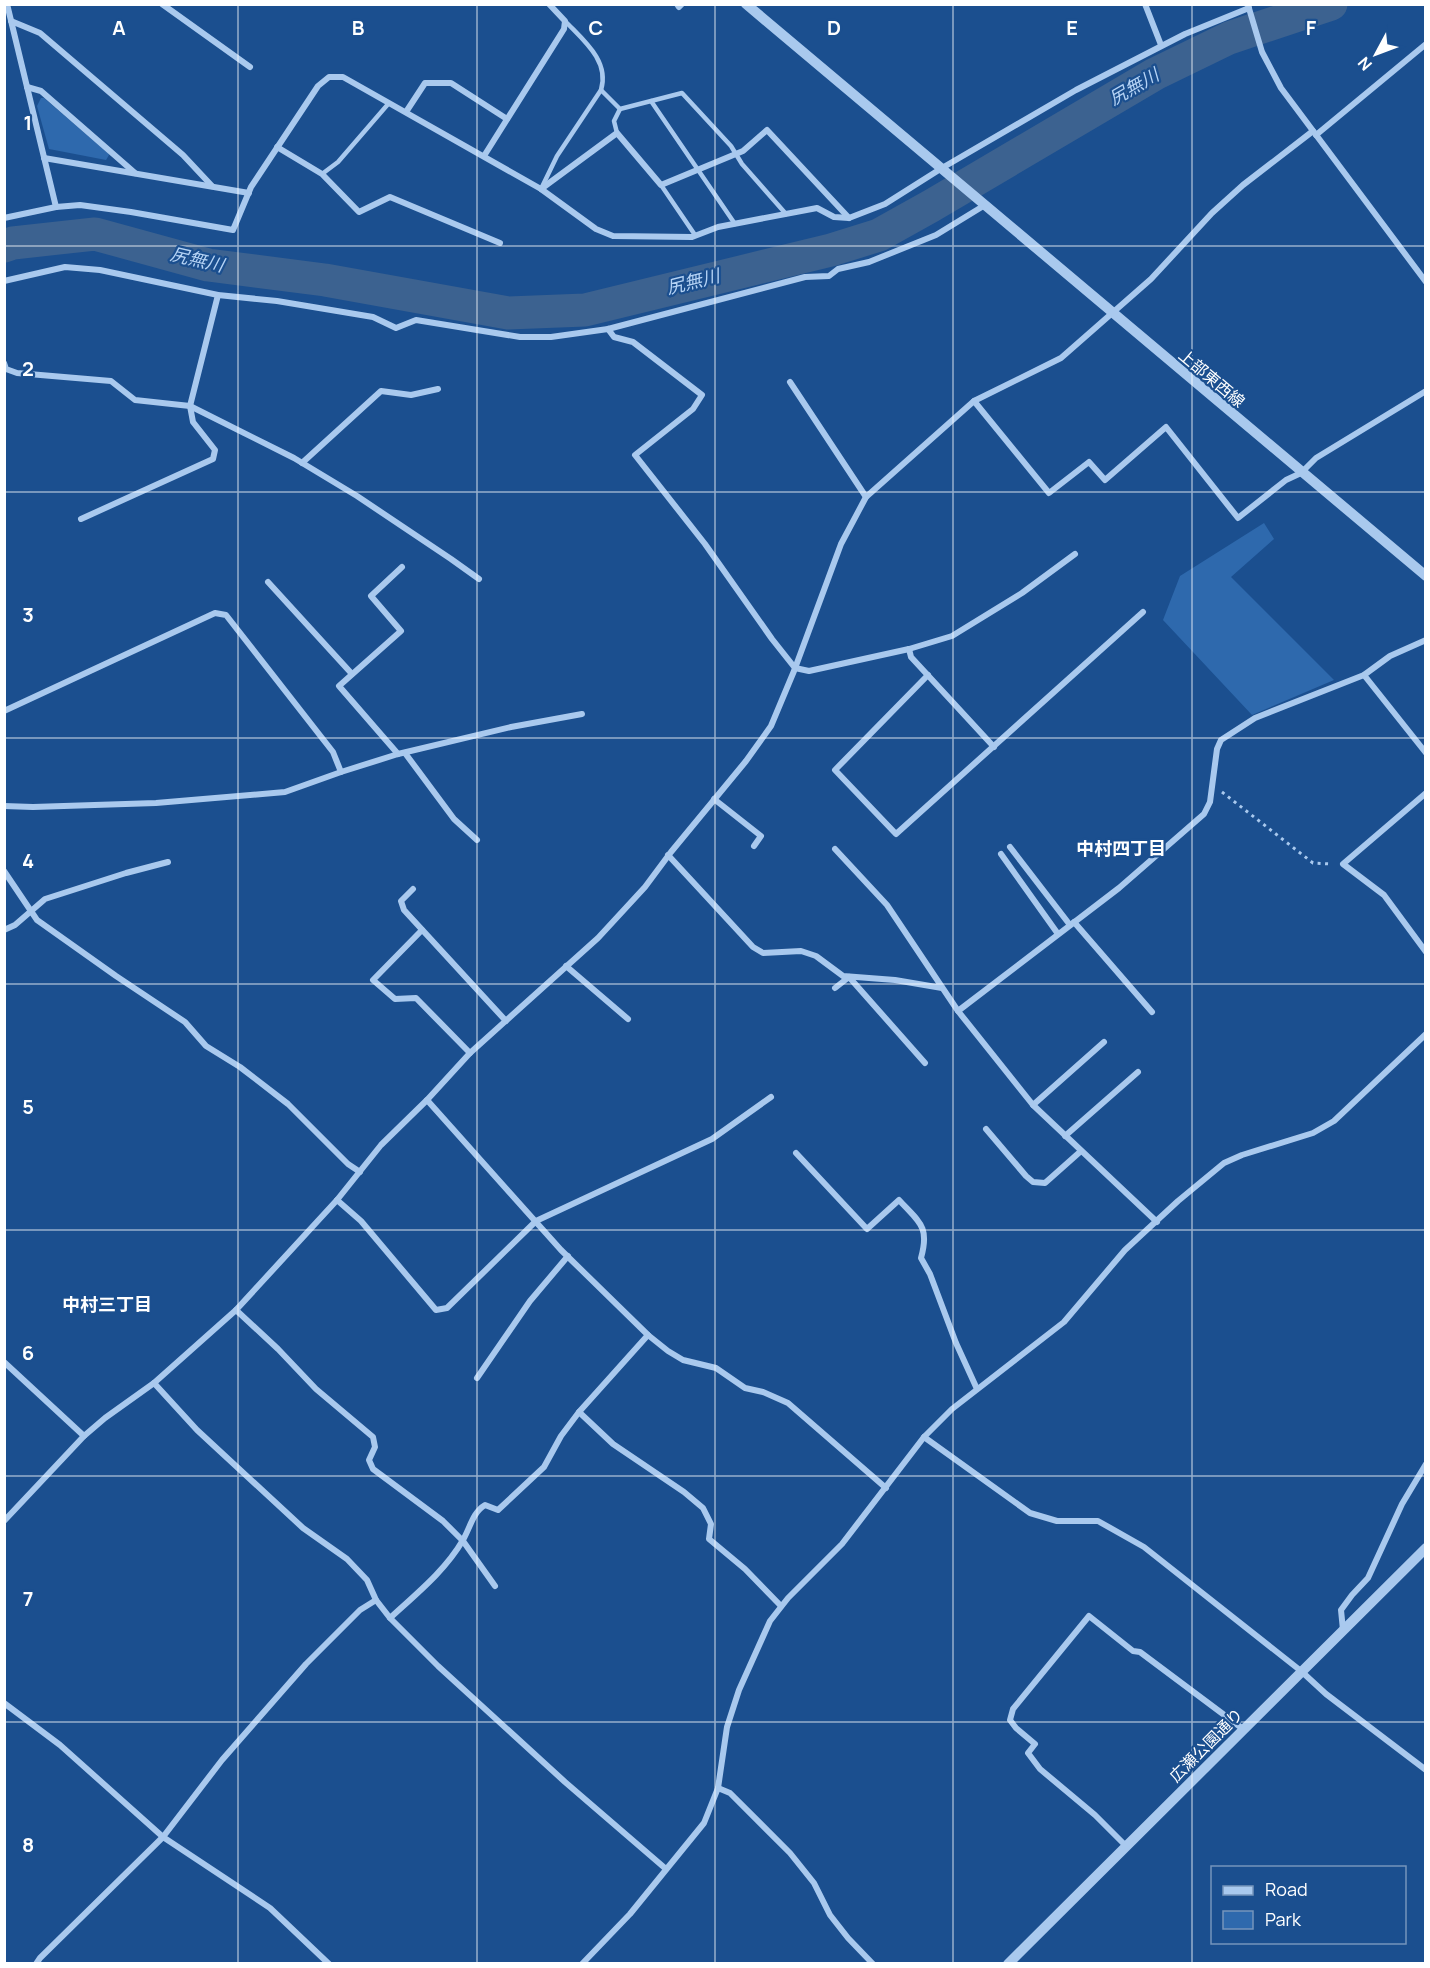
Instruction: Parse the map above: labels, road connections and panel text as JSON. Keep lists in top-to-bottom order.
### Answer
{
  "streets": {
    "street": ["上部東西線", "広瀬公園通り"]
  },
  "districts": ["中村四丁目", "中村三丁目"],
  "water": ["尻無川"],
  "legend": ["Road", "Park"],
  "north": "bottom left",
  "grid": {
    "columns": [
      "A",
      "B",
      "C",
      "D",
      "E",
      "F"
    ],
    "rows": [
      "1",
      "2",
      "3",
      "4",
      "5",
      "6",
      "7",
      "8"
    ]
  }
}
